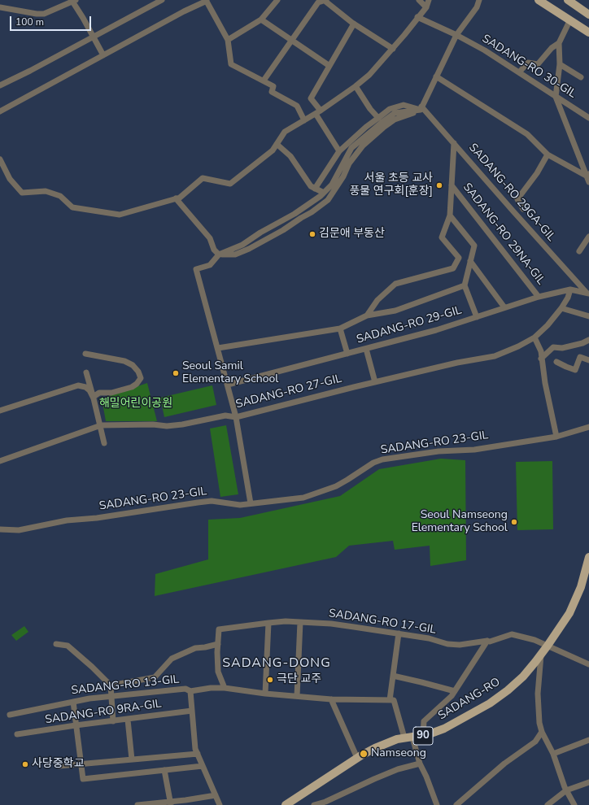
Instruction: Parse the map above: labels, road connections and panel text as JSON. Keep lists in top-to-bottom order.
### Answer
{
  "streets": {
    "main road": ["SADANG-RO", "90"],
    "street": [
      "SADANG-RO 30-GIL",
      "SADANG-RO 29GA-GIL",
      "SADANG-RO 29NA-GIL",
      "SADANG-RO 29-GIL",
      "SADANG-RO 27-GIL",
      "SADANG-RO 23-GIL",
      "SADANG-RO 17-GIL",
      "SADANG-RO 13-GIL",
      "SADANG-RO 9RA-GIL"
    ]
  },
  "crossings": [
    ["SADANG-RO 29GA-GIL", "SADANG-RO 29-GIL"],
    ["SADANG-RO 29NA-GIL", "SADANG-RO 29-GIL"],
    ["SADANG-RO 29-GIL", "SADANG-RO 27-GIL"],
    ["SADANG-RO 17-GIL", "SADANG-RO"]
  ],
  "districts": ["SADANG-DONG"],
  "parks": ["해밀어린이공원"],
  "places": [
    "서울 초등 교사 풍물 연구회[훈장]",
    "김문애 부동산",
    "Seoul Samil Elementary School",
    "Seoul Namseong Elementary School",
    "극단 교주",
    "Namseong",
    "사당중학교"
  ],
  "scale_bar": "100 m"
}
